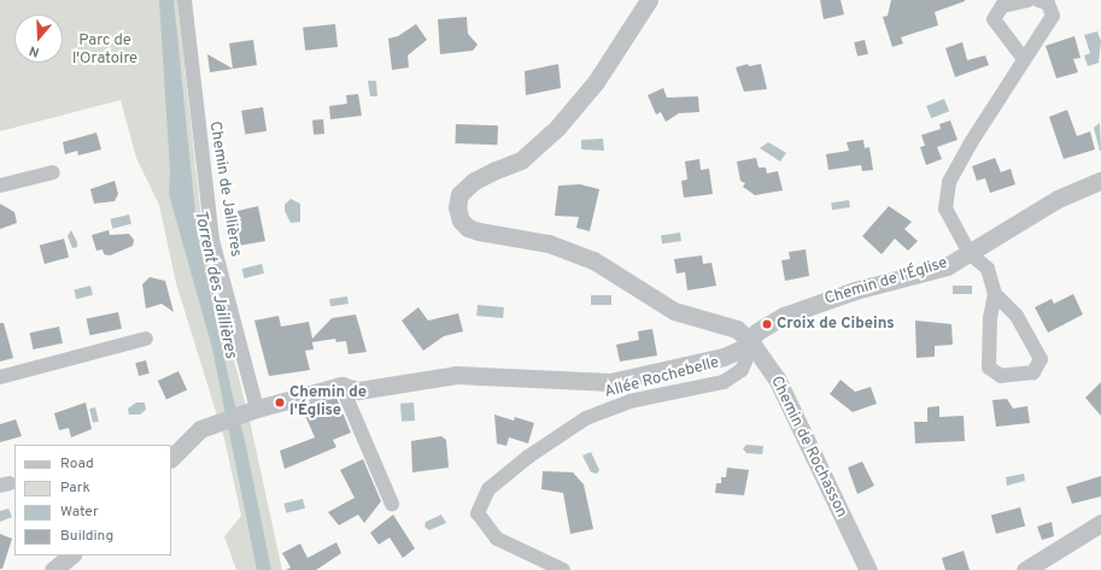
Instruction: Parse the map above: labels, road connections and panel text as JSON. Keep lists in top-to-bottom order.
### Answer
{
  "streets": {
    "street": [
      "Chemin de Jallières",
      "Chemin de l'Église",
      "Allée Rochebelle",
      "Chemin de Rochasson"
    ]
  },
  "crossings": [
    ["Chemin de Jallières", "Chemin de l'Église"],
    ["Chemin de l'Église", "Allée Rochebelle"],
    ["Chemin de l'Église", "Chemin de Rochasson"],
    ["Allée Rochebelle", "Chemin de Rochasson"]
  ],
  "water": ["Torrent des Jaillières"],
  "parks": ["Parc de l'Oratoire"],
  "places": ["Croix de Cibeins", "Chemin de l'Église"],
  "legend": [
    "Road",
    "Park",
    "Water",
    "Building"
  ],
  "north": "bottom"
}
